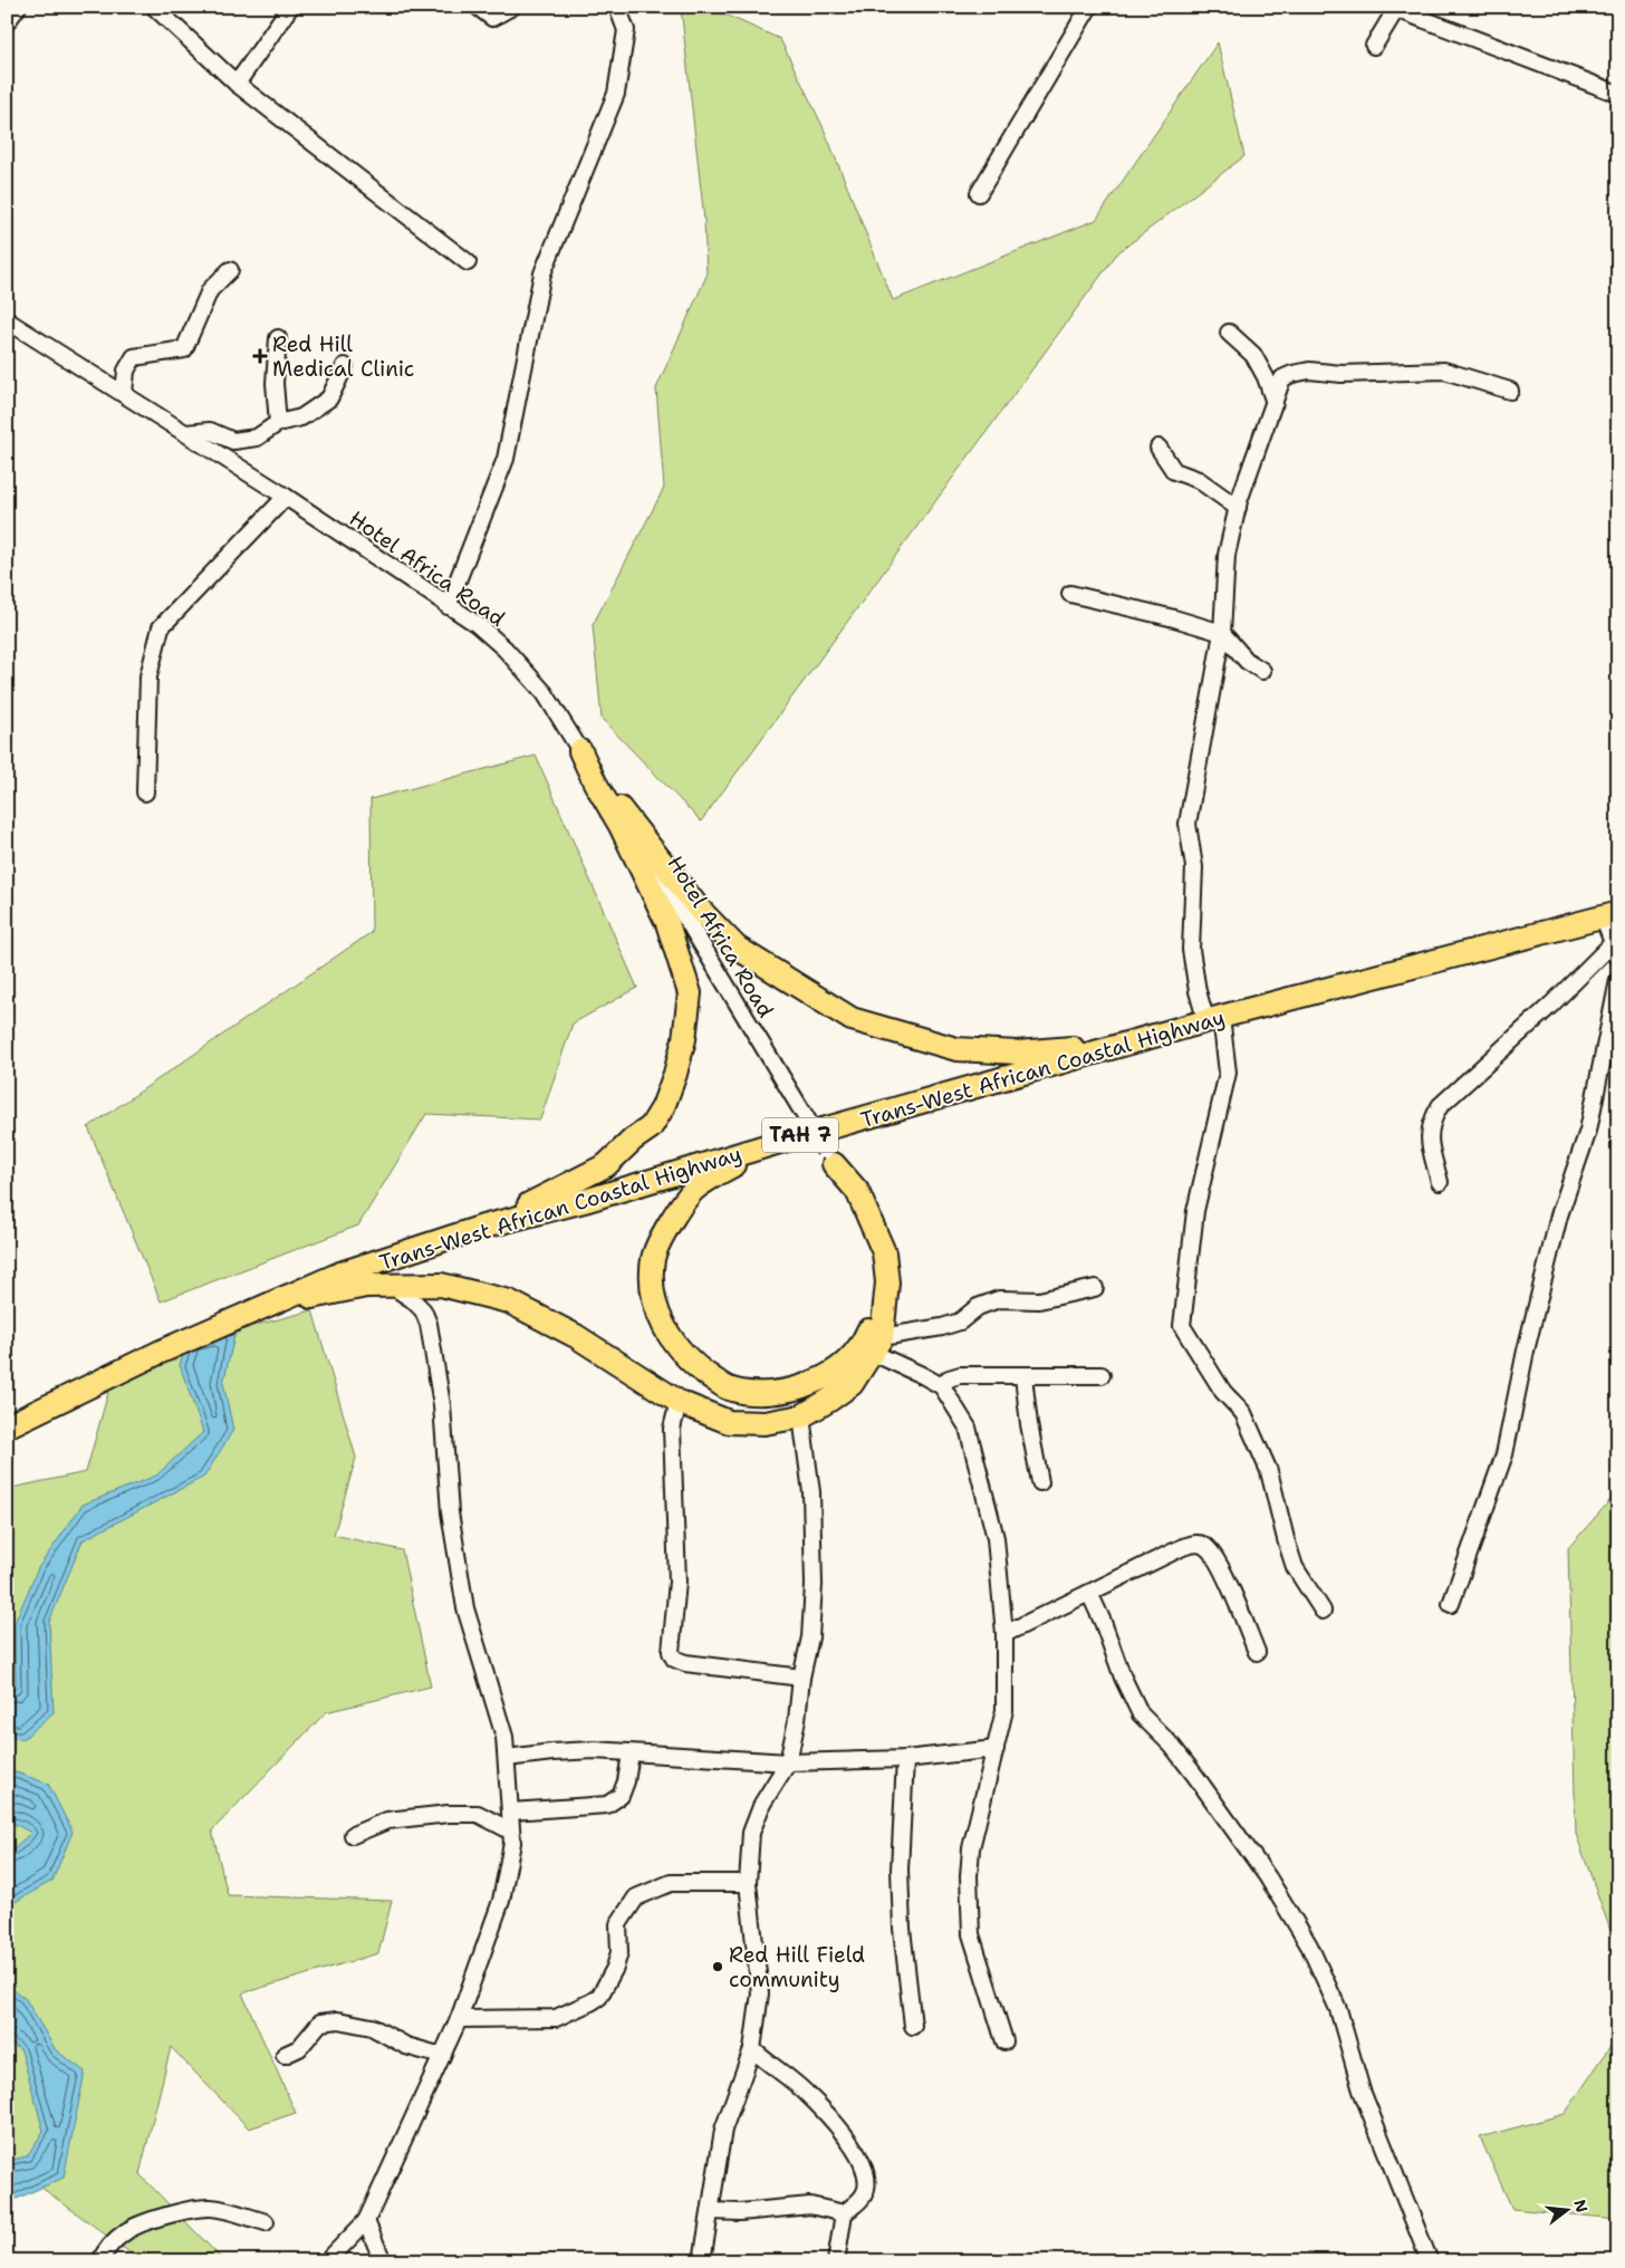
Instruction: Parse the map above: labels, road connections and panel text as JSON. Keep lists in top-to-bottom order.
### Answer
{
  "streets": {
    "highway": ["Trans-West African Coastal Highway", "TAH 7"],
    "street": ["Hotel Africa Road"]
  },
  "places": {
    "health": ["Red Hill Medical Clinic"],
    "other": ["Red Hill Field community"]
  },
  "north": "right"
}
